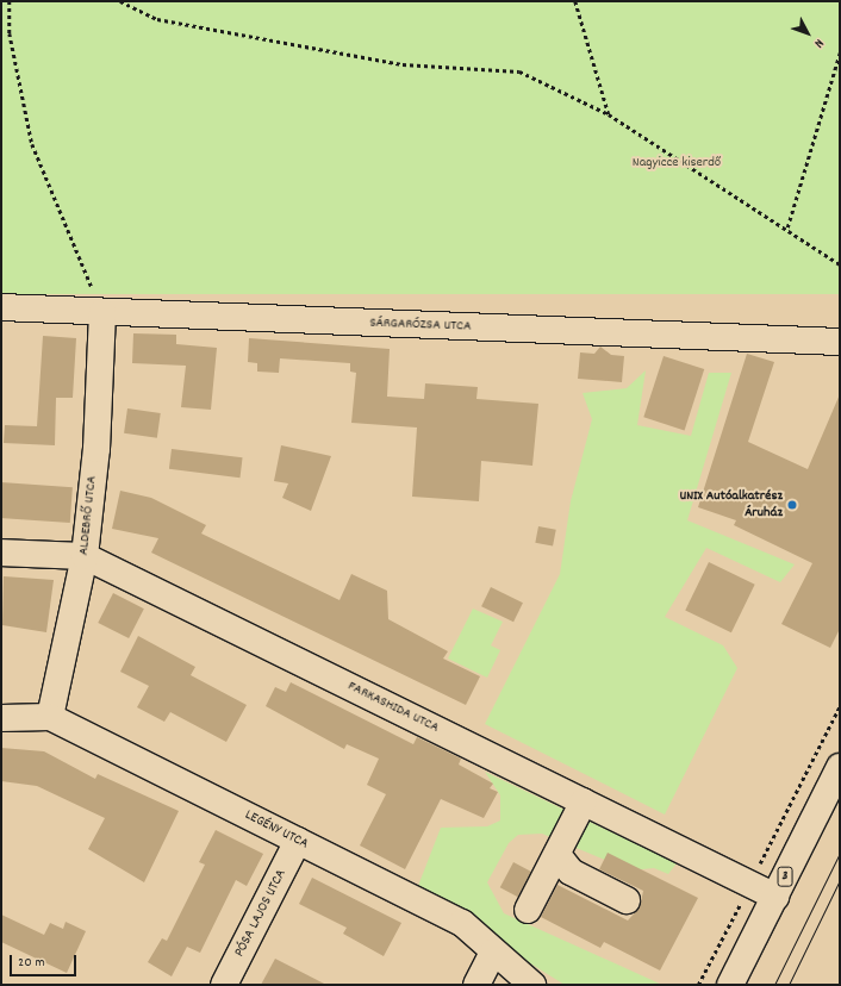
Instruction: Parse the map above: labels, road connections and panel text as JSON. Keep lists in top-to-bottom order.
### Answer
{
  "streets": {
    "street": [
      "SÁRGARÓZSA UTCA",
      "ALDEBRŐ UTCA",
      "FARKASHIDA UTCA",
      "LEGÉNY UTCA",
      "3",
      "PÓSA LAJOS UTCA"
    ]
  },
  "crossings": [
    ["SÁRGARÓZSA UTCA", "ALDEBRŐ UTCA"],
    ["ALDEBRŐ UTCA", "FARKASHIDA UTCA"],
    ["ALDEBRŐ UTCA", "LEGÉNY UTCA"],
    ["FARKASHIDA UTCA", "3"],
    ["LEGÉNY UTCA", "PÓSA LAJOS UTCA"]
  ],
  "parks": ["Nagyicce kiserdő"],
  "places": ["UNIX Autóalkatrész Áruház"],
  "scale_bar": "20 m",
  "north": "bottom right"
}
